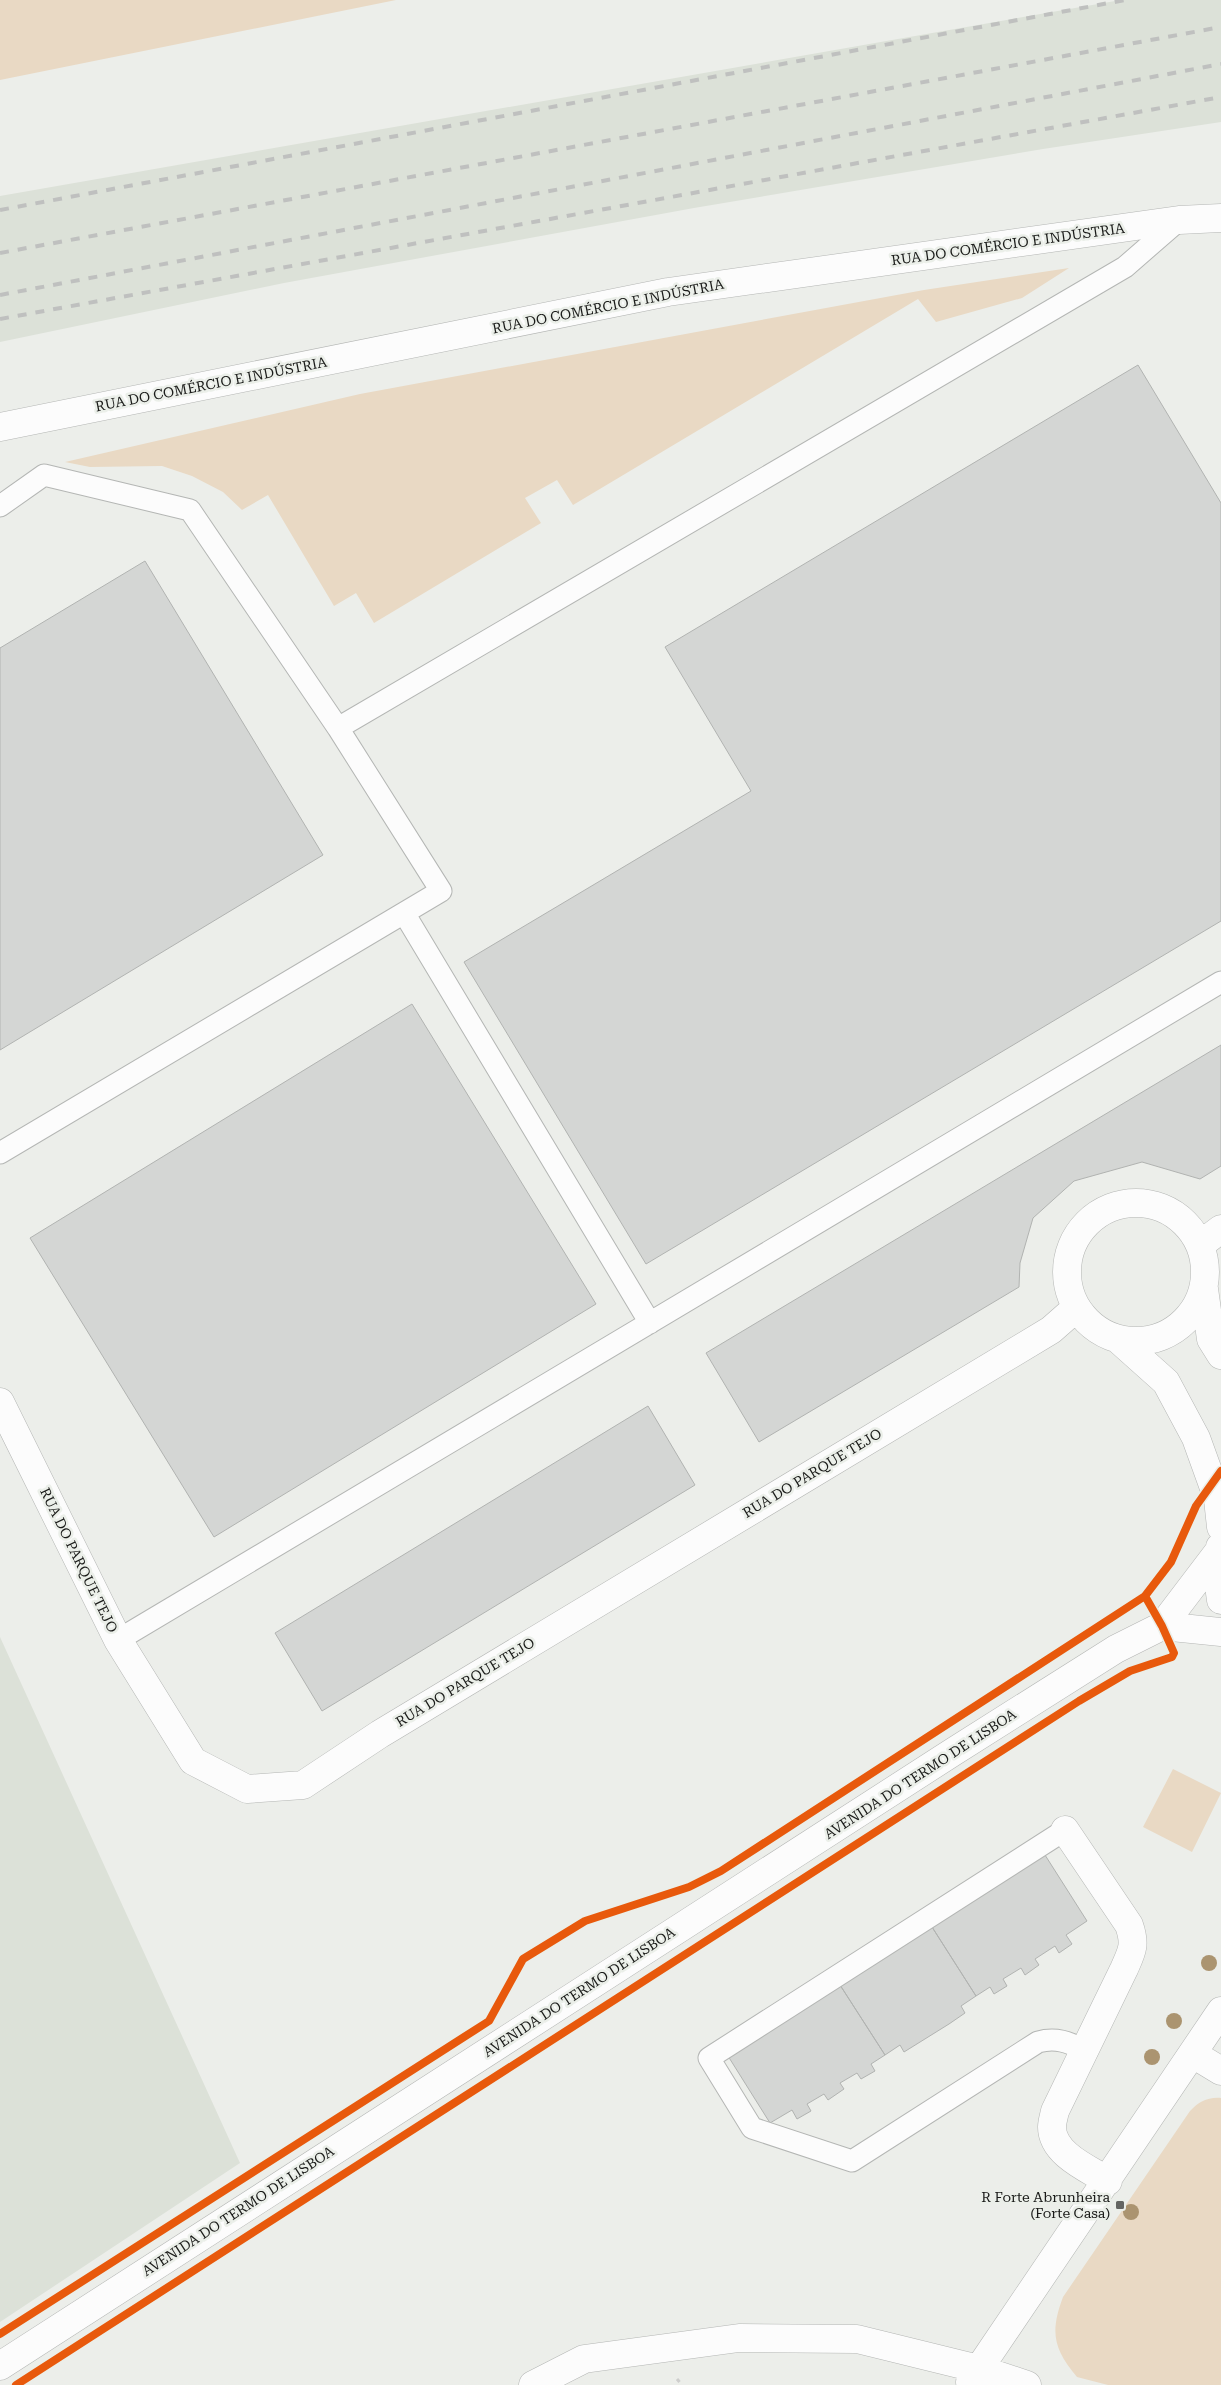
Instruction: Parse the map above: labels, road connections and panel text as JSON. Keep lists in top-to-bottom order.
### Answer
{
  "streets": {
    "street": ["RUA DO COMÉRCIO E INDÚSTRIA", "RUA DO PARQUE TEJO", "AVENIDA DO TERMO DE LISBOA"]
  },
  "places": {
    "transit": ["R Forte Abrunheira (Forte Casa)"]
  }
}
